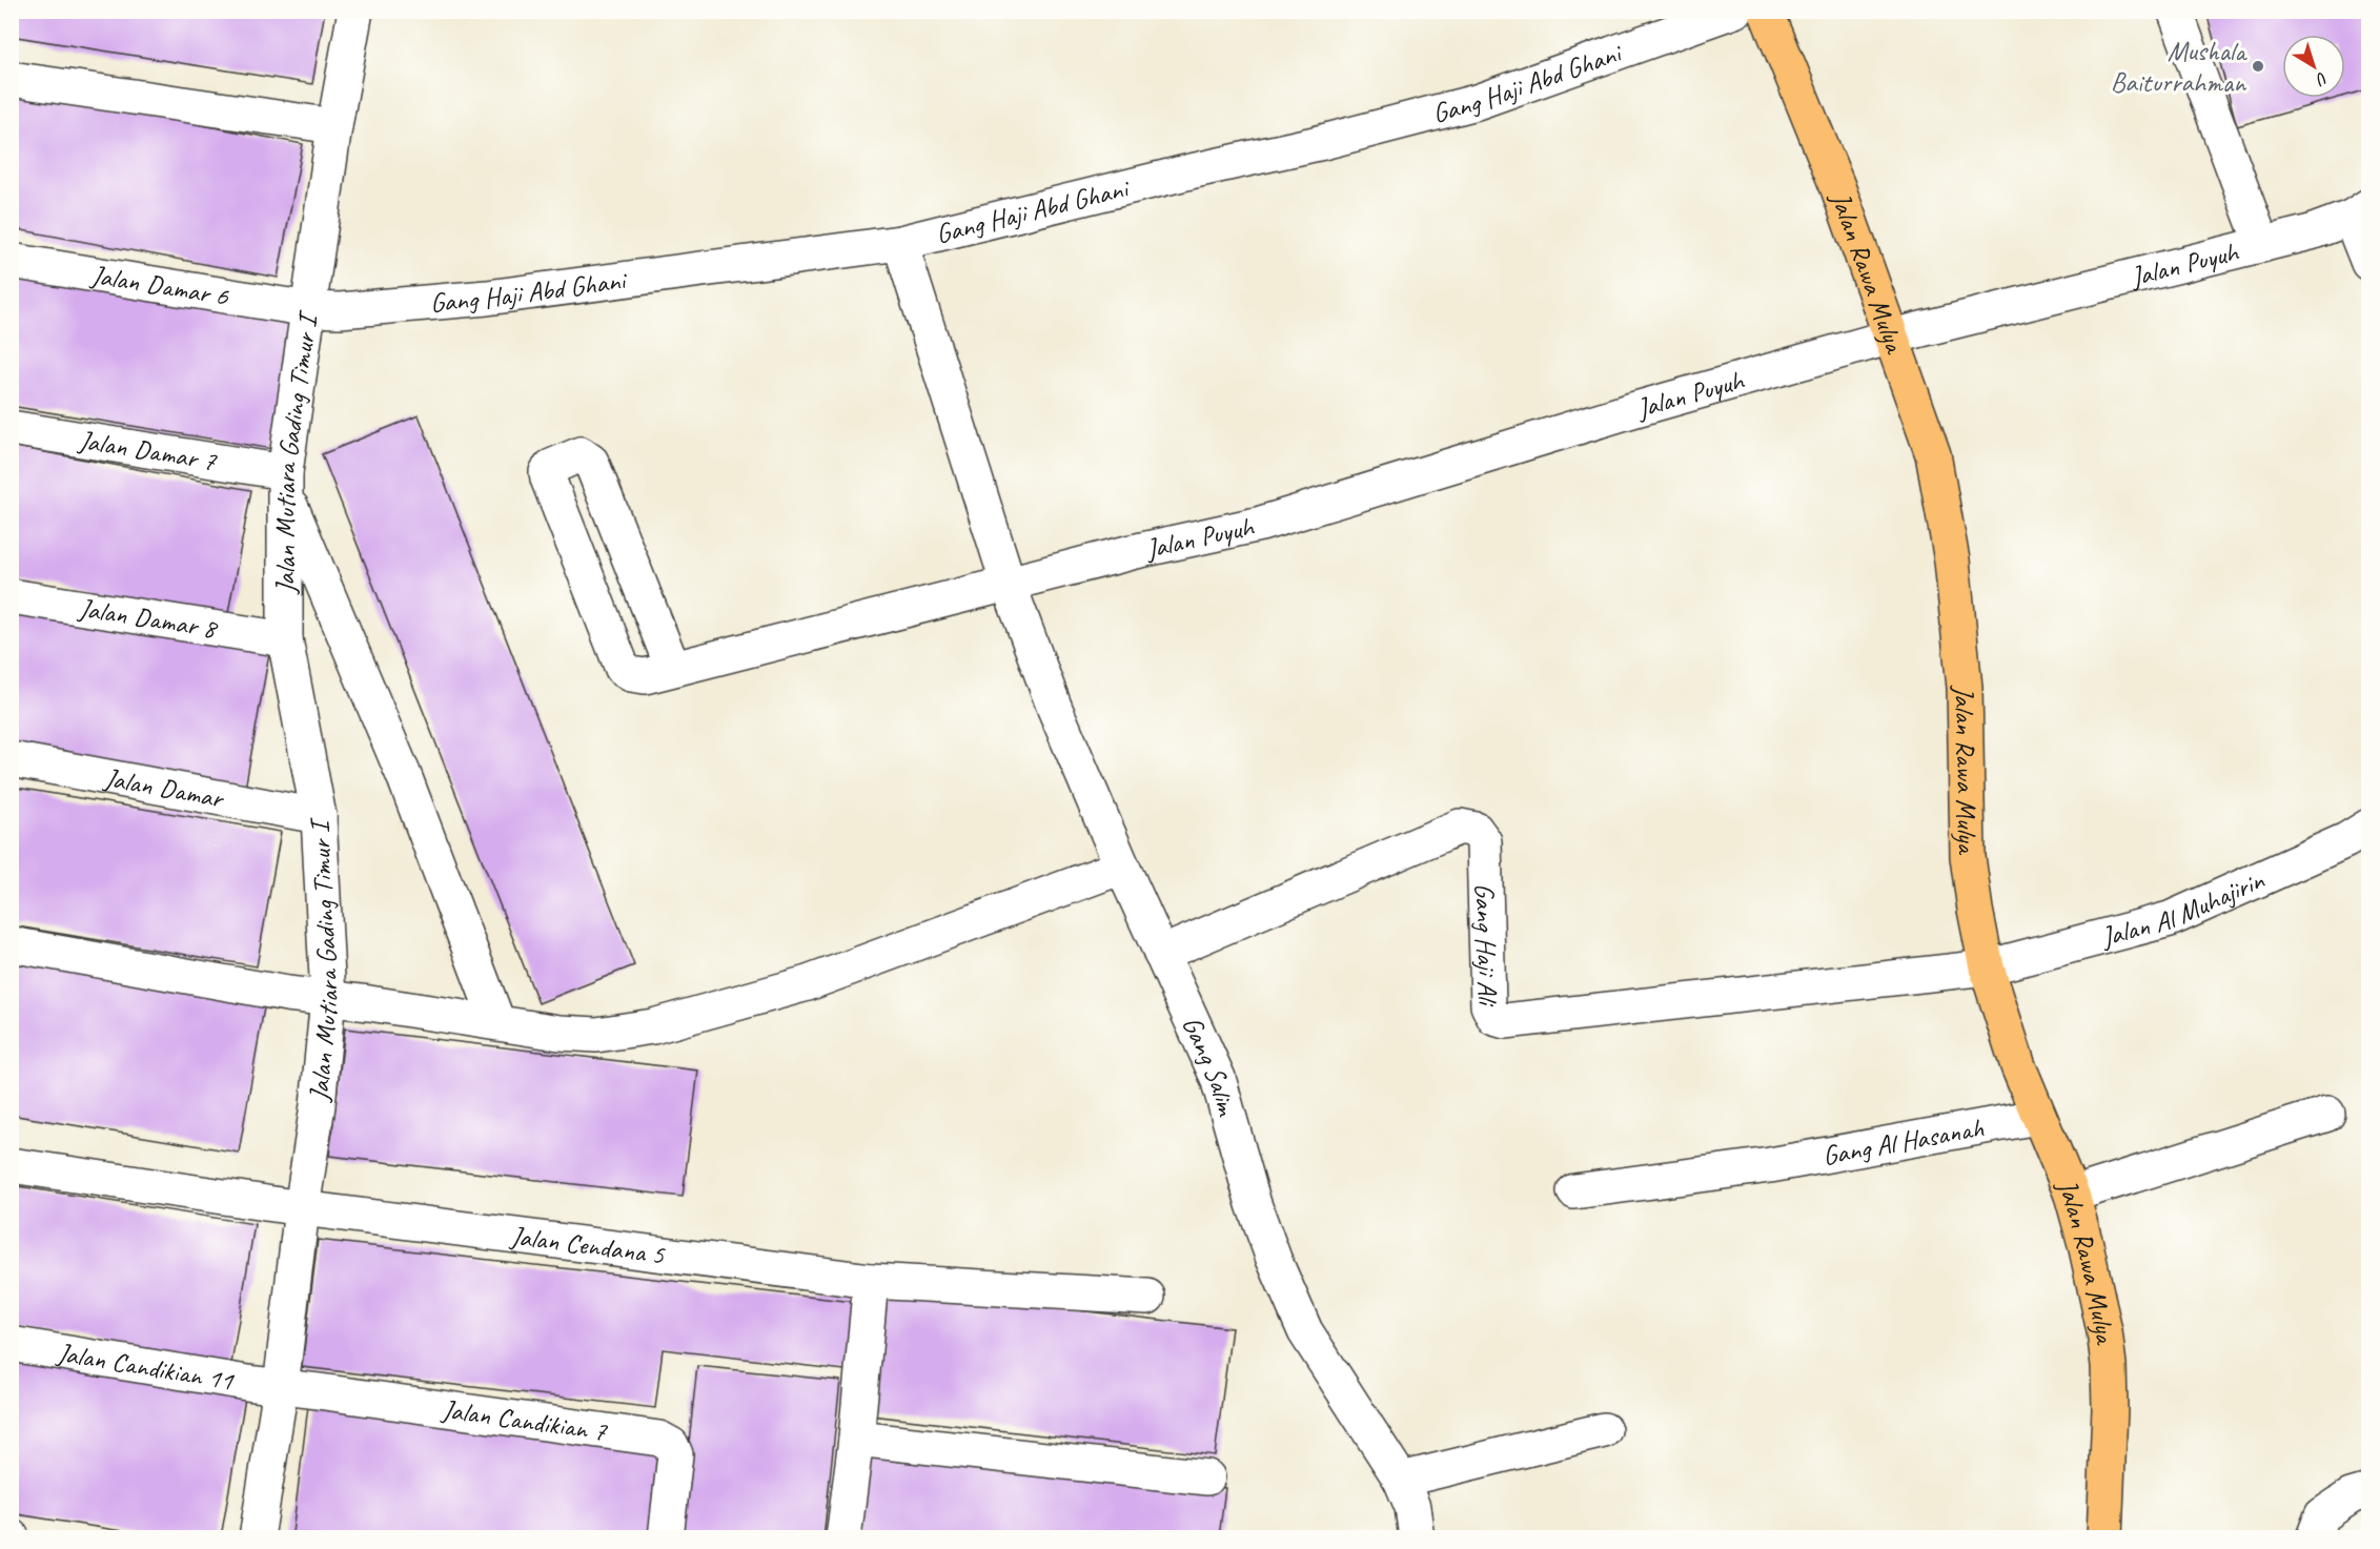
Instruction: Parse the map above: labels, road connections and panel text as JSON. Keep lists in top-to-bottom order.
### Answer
{
  "streets": {
    "main road": ["Jalan Rawa Mulya"],
    "street": [
      "Gang Haji Abd Ghani",
      "Jalan Puyuh",
      "Jalan Damar 6",
      "Jalan Damar 7",
      "Jalan Mutiara Gading Timur I",
      "Jalan Damar 8",
      "Jalan Damar",
      "Jalan Al Muhajirin",
      "Gang Haji Ali",
      "Gang Salim",
      "Gang Al Hasanah",
      "Jalan Cendana 5",
      "Jalan Candikian 11",
      "Jalan Candikian 7"
    ]
  },
  "crossings": [
    ["Gang Haji Abd Ghani", "Jalan Damar 6"],
    ["Gang Haji Abd Ghani", "Jalan Mutiara Gading Timur I"],
    ["Gang Haji Abd Ghani", "Gang Salim"],
    ["Jalan Puyuh", "Jalan Rawa Mulya"],
    ["Jalan Puyuh", "Gang Salim"],
    ["Jalan Rawa Mulya", "Jalan Al Muhajirin"],
    ["Jalan Rawa Mulya", "Gang Haji Ali"],
    ["Jalan Rawa Mulya", "Gang Al Hasanah"],
    ["Jalan Damar 6", "Jalan Mutiara Gading Timur I"],
    ["Jalan Damar 7", "Jalan Mutiara Gading Timur I"],
    ["Jalan Mutiara Gading Timur I", "Jalan Damar 8"],
    ["Jalan Mutiara Gading Timur I", "Jalan Damar"],
    ["Jalan Mutiara Gading Timur I", "Jalan Cendana 5"],
    ["Jalan Mutiara Gading Timur I", "Jalan Candikian 11"],
    ["Jalan Mutiara Gading Timur I", "Jalan Candikian 7"],
    ["Jalan Al Muhajirin", "Gang Haji Ali"],
    ["Gang Haji Ali", "Gang Salim"],
    ["Jalan Candikian 11", "Jalan Candikian 7"]
  ],
  "places": ["Mushala Baiturrahman"],
  "north": "bottom right"
}
